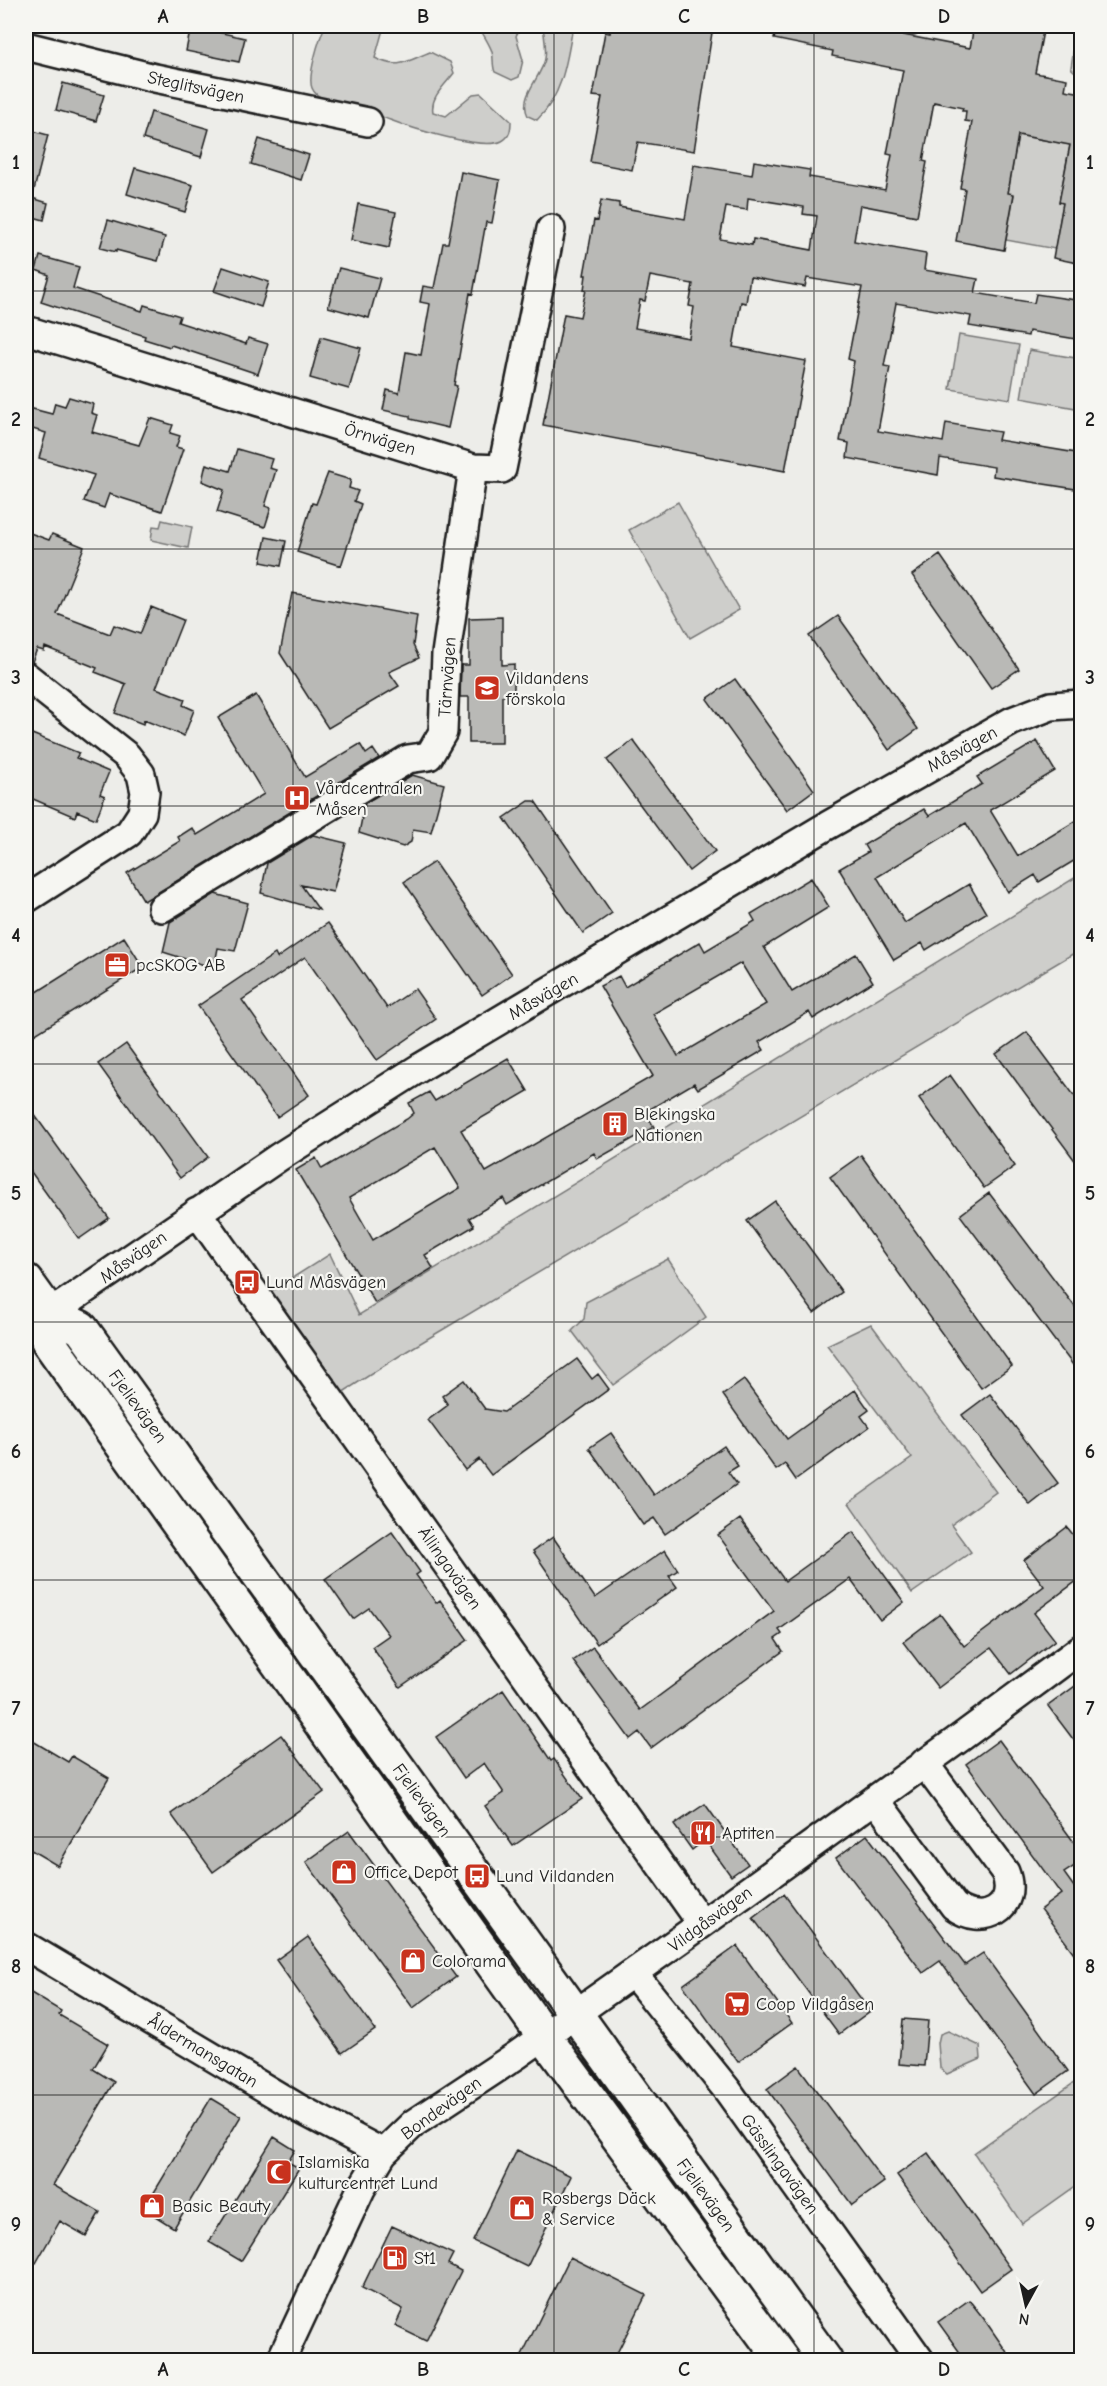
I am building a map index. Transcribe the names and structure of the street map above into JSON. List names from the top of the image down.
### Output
{
  "streets": {
    "main road": ["Fjelievägen"],
    "street": [
      "Steglitsvägen",
      "Örnvägen",
      "Tärnvägen",
      "Måsvägen",
      "Ällingavägen",
      "Vildgåsvägen",
      "Åldermansgatan",
      "Bondevägen",
      "Gässlingavägen"
    ]
  },
  "crossings": [
    ["Örnvägen", "Tärnvägen"],
    ["Måsvägen", "Fjelievägen"],
    ["Måsvägen", "Ällingavägen"],
    ["Fjelievägen", "Vildgåsvägen"],
    ["Fjelievägen", "Bondevägen"],
    ["Ällingavägen", "Vildgåsvägen"],
    ["Vildgåsvägen", "Bondevägen"],
    ["Vildgåsvägen", "Gässlingavägen"],
    ["Åldermansgatan", "Bondevägen"]
  ],
  "places": {
    "school or university": ["Vildandens förskola"],
    "hospital": ["Vårdcentralen Måsen"],
    "office": ["pcSKOG AB"],
    "building": ["Blekingska Nationen"],
    "bus stop": ["Lund Måsvägen", "Lund Vildanden"],
    "restaurant": ["Aptiten"],
    "shop": [
      "Office Depot",
      "Colorama",
      "Basic Beauty",
      "Rosbergs Däck & Service"
    ],
    "supermarket": ["Coop Vildgåsen"],
    "mosque": ["Islamiska kulturcentret Lund"],
    "fuel station": ["St1"]
  },
  "north": "bottom",
  "grid": {
    "columns": [
      "A",
      "B",
      "C",
      "D"
    ],
    "rows": [
      "1",
      "2",
      "3",
      "4",
      "5",
      "6",
      "7",
      "8",
      "9"
    ]
  }
}
